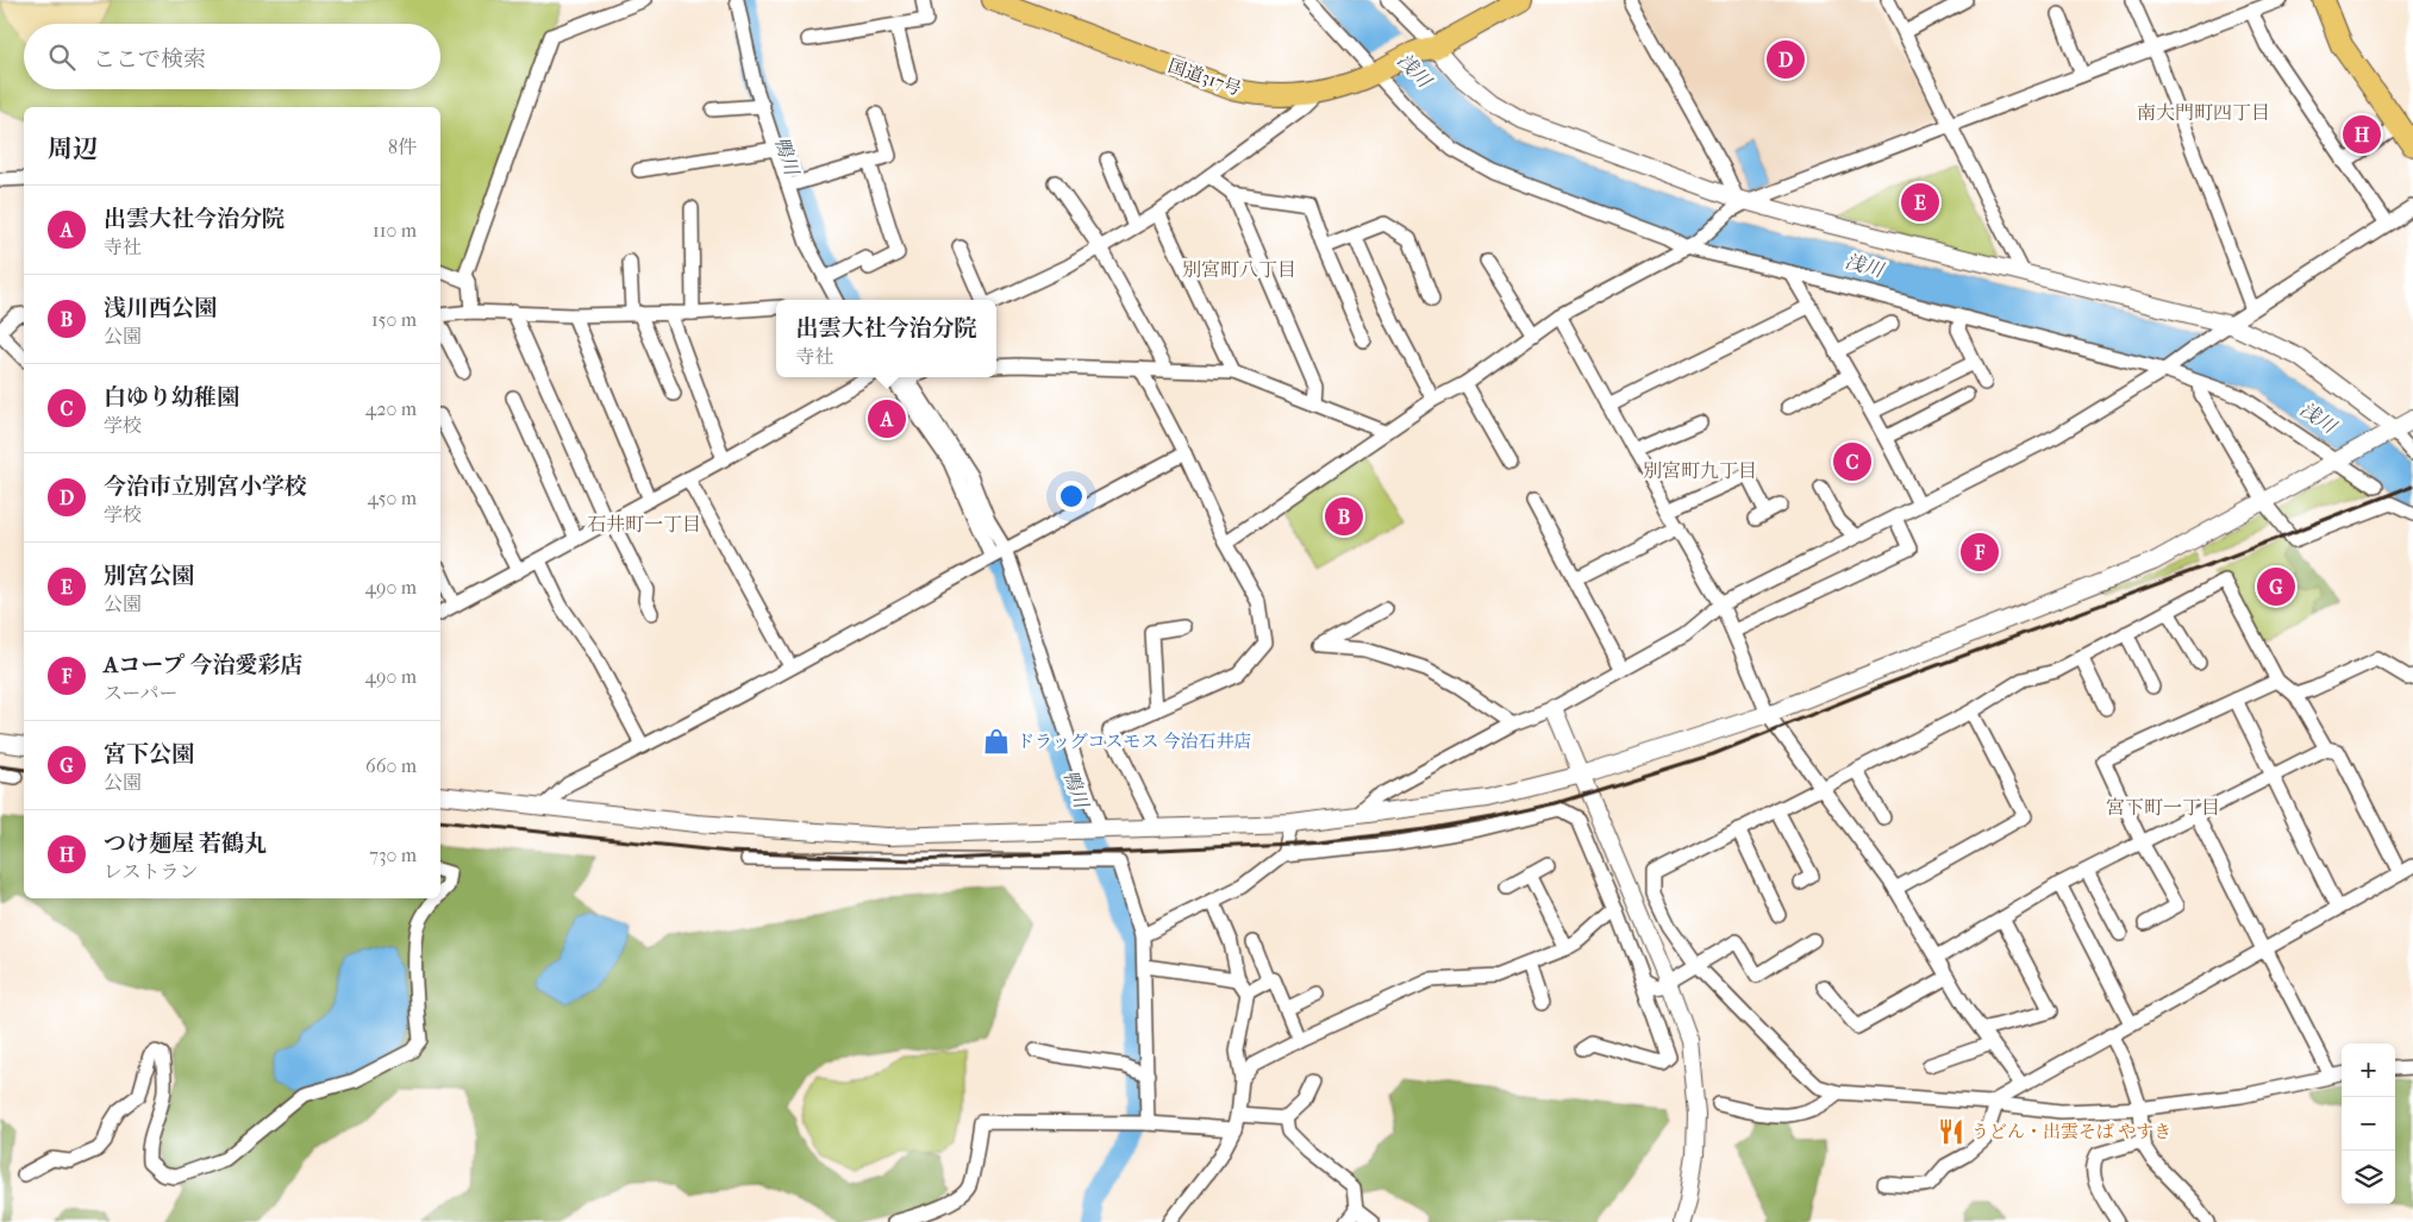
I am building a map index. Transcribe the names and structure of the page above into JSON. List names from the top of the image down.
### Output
{
  "streets": {
    "main road": ["国道317号"]
  },
  "districts": [
    "南大門町四丁目",
    "別宮町八丁目",
    "別宮町九丁目",
    "石井町一丁目",
    "宮下町一丁目"
  ],
  "water": ["浅川", "鴨川"],
  "places": {
    "shop": ["ドラッグコスモス 今治石井店"],
    "restaurant": ["うどん・出雲そば やすき"]
  },
  "page": {
    "search": "ここで検索",
    "pins": [
      "D",
      "H",
      "E",
      "A",
      "C",
      "B",
      "F",
      "G"
    ],
    "heading": ["周辺", "8件"],
    "list": [
      {
        "mark": "A",
        "name": "出雲大社今治分院",
        "note": "寺社",
        "value": "110 m"
      },
      {
        "mark": "B",
        "name": "浅川西公園",
        "note": "公園",
        "value": "150 m"
      },
      {
        "mark": "C",
        "name": "白ゆり幼稚園",
        "note": "学校",
        "value": "420 m"
      },
      {
        "mark": "D",
        "name": "今治市立別宮小学校",
        "note": "学校",
        "value": "450 m"
      },
      {
        "mark": "E",
        "name": "別宮公園",
        "note": "公園",
        "value": "490 m"
      },
      {
        "mark": "F",
        "name": "Aコープ 今治愛彩店",
        "note": "スーパー",
        "value": "490 m"
      },
      {
        "mark": "G",
        "name": "宮下公園",
        "note": "公園",
        "value": "660 m"
      },
      {
        "mark": "H",
        "name": "つけ麺屋 若鶴丸",
        "note": "レストラン",
        "value": "730 m"
      }
    ],
    "popup": ["出雲大社今治分院", "寺社"],
    "map_buttons": ["+", "−"]
  }
}
